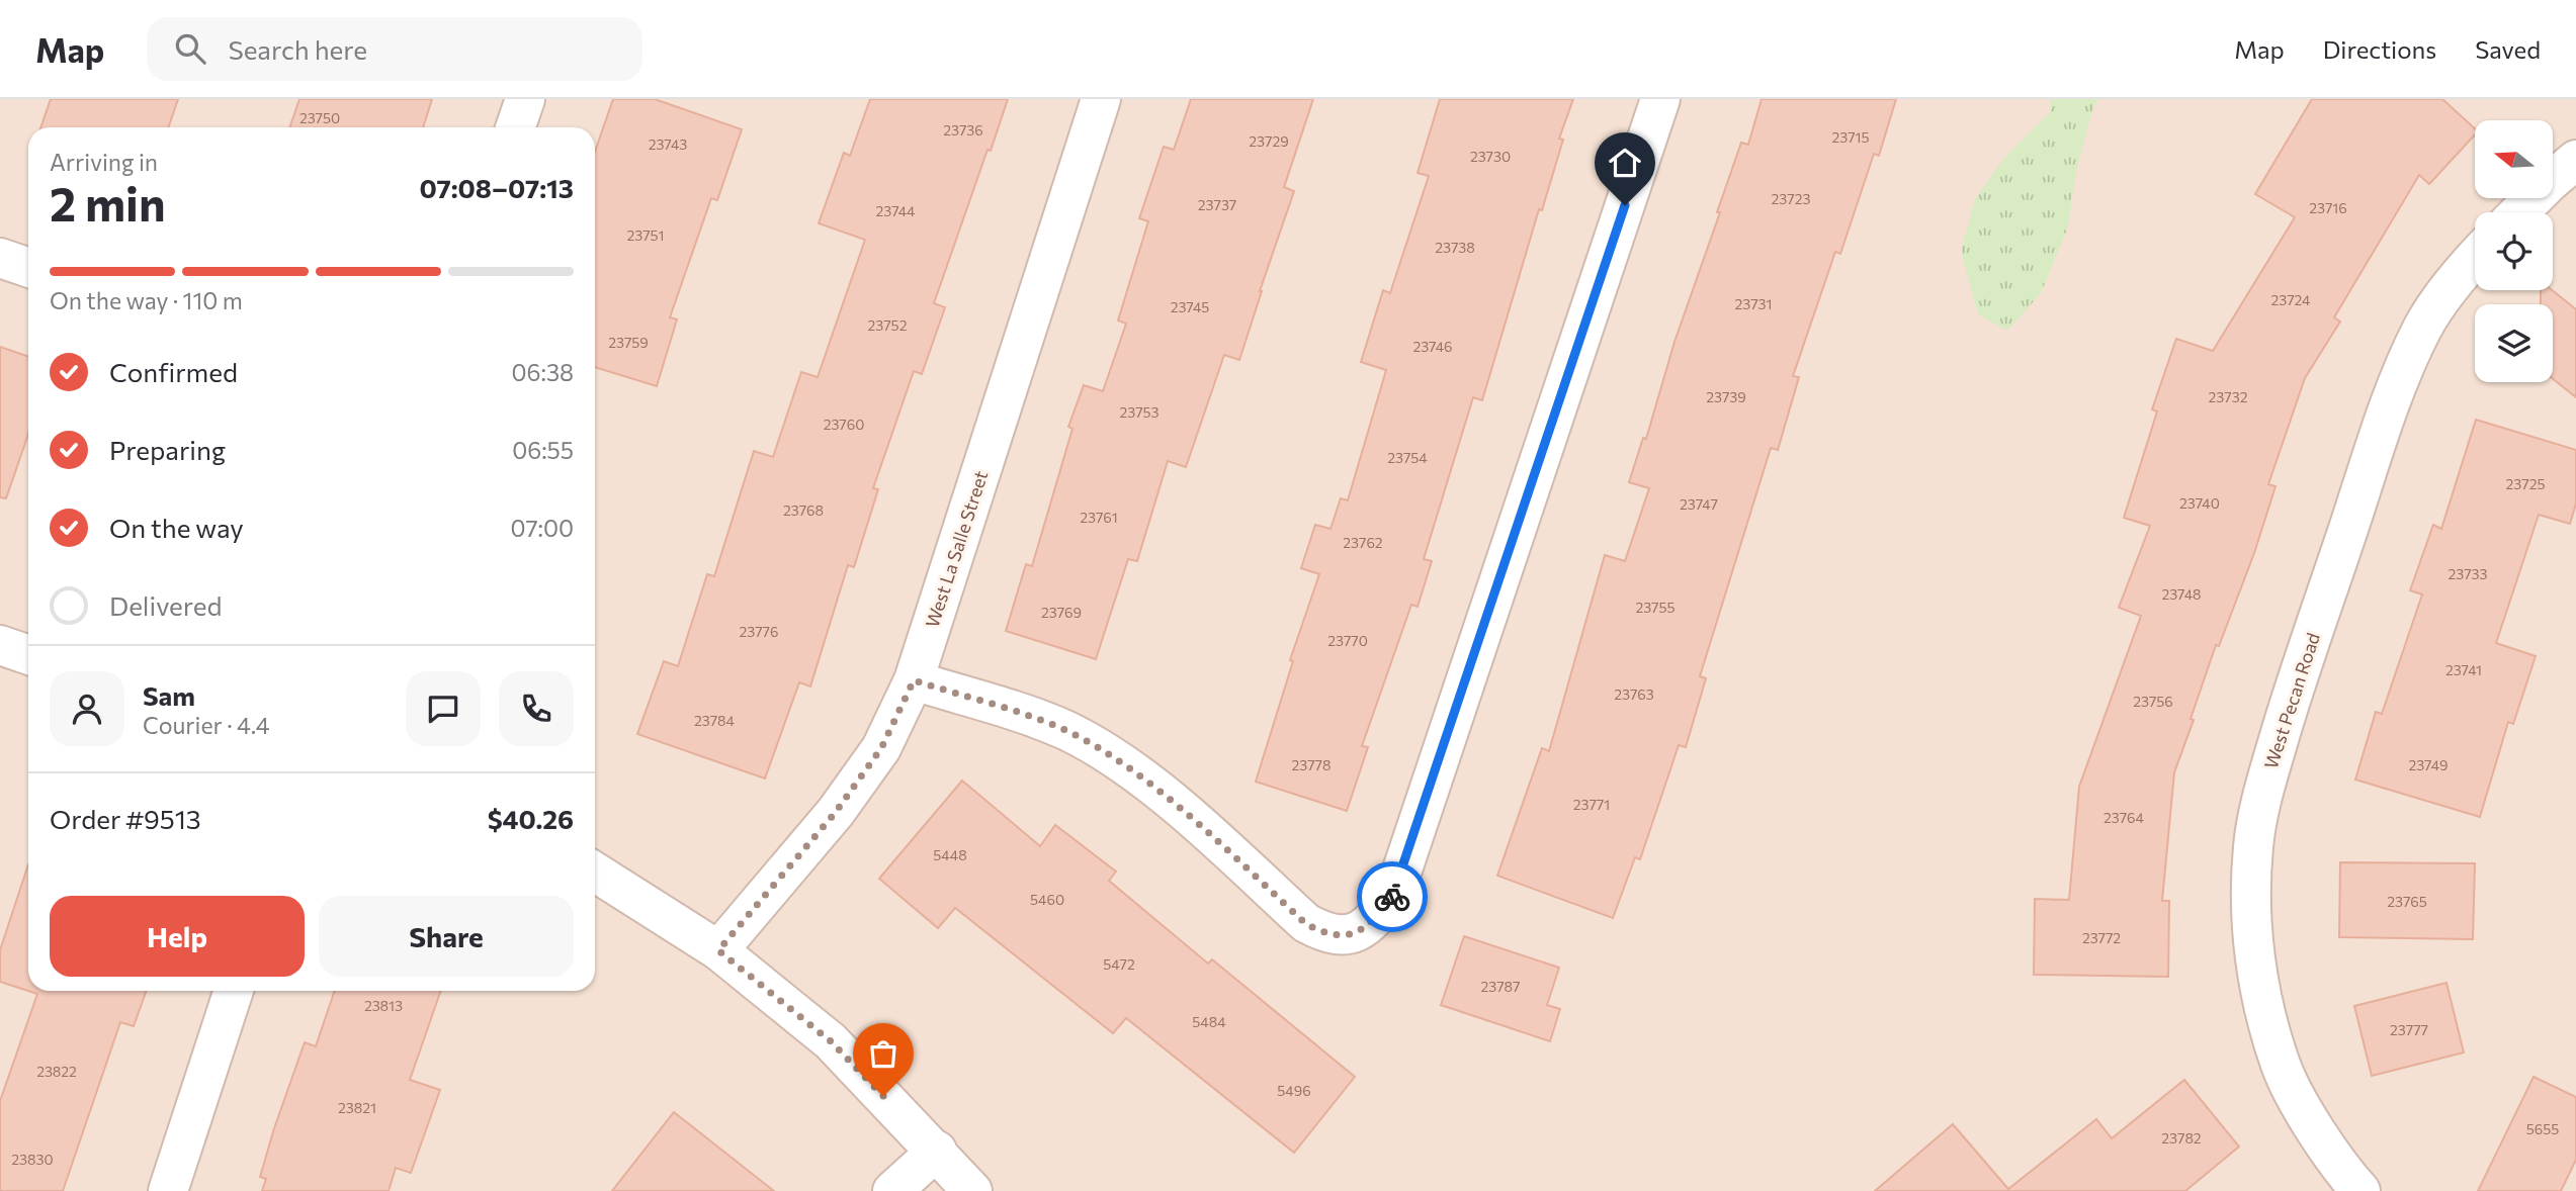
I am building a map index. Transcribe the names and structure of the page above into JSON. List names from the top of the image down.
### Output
{
  "streets": {
    "street": ["West La Salle Street", "West Pecan Road"]
  },
  "house_numbers": [
    "23750",
    "23736",
    "23715",
    "23729",
    "23743",
    "23730",
    "23723",
    "23737",
    "23716",
    "23744",
    "23751",
    "23738",
    "23724",
    "23731",
    "23745",
    "23752",
    "23759",
    "23746",
    "23739",
    "23732",
    "23753",
    "23760",
    "23754",
    "23725",
    "23740",
    "23747",
    "23768",
    "23761",
    "23762",
    "23733",
    "23748",
    "23755",
    "23769",
    "23776",
    "23770",
    "23741",
    "23763",
    "23756",
    "23784",
    "23778",
    "23749",
    "23771",
    "23764",
    "5448",
    "5460",
    "23765",
    "23772",
    "5472",
    "23787",
    "23813",
    "5484",
    "23777",
    "23822",
    "5496",
    "23821",
    "5655",
    "23782",
    "23830"
  ],
  "north": "left",
  "page": {
    "header": "Map",
    "search": "Search here",
    "nav": ["Map", "Directions", "Saved"],
    "heading": ["2 min", "Arriving in", "07:08–07:13"],
    "panel": [
      "Sam",
      "Courier · 4.4",
      "Order #9513",
      "$40.26"
    ],
    "bar": "On the way · 110 m",
    "list": [
      ["Confirmed", "06:38"],
      ["Preparing", "06:55"],
      ["On the way", "07:00"],
      "Delivered"
    ],
    "buttons": ["Help", "Share"]
  }
}
